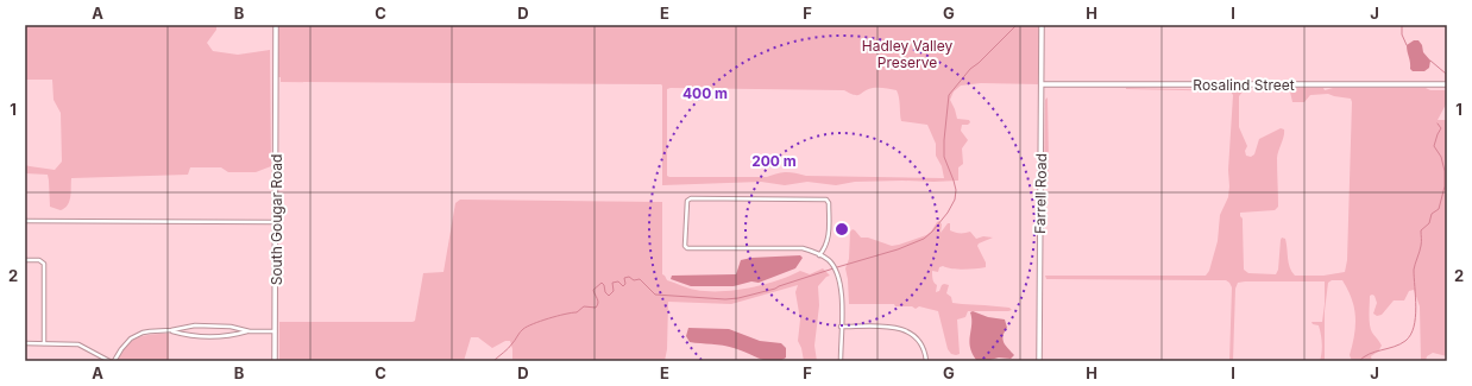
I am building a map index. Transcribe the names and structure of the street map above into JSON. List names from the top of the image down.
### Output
{
  "streets": {
    "street": ["Rosalind Street", "Farrell Road", "South Gougar Road"]
  },
  "crossings": [
    ["Rosalind Street", "Farrell Road"]
  ],
  "parks": ["Hadley Valley Preserve"],
  "grid": {
    "columns": [
      "A",
      "B",
      "C",
      "D",
      "E",
      "F",
      "G",
      "H",
      "I",
      "J"
    ],
    "rows": ["1", "2"]
  },
  "rings": ["400 m", "200 m"]
}
